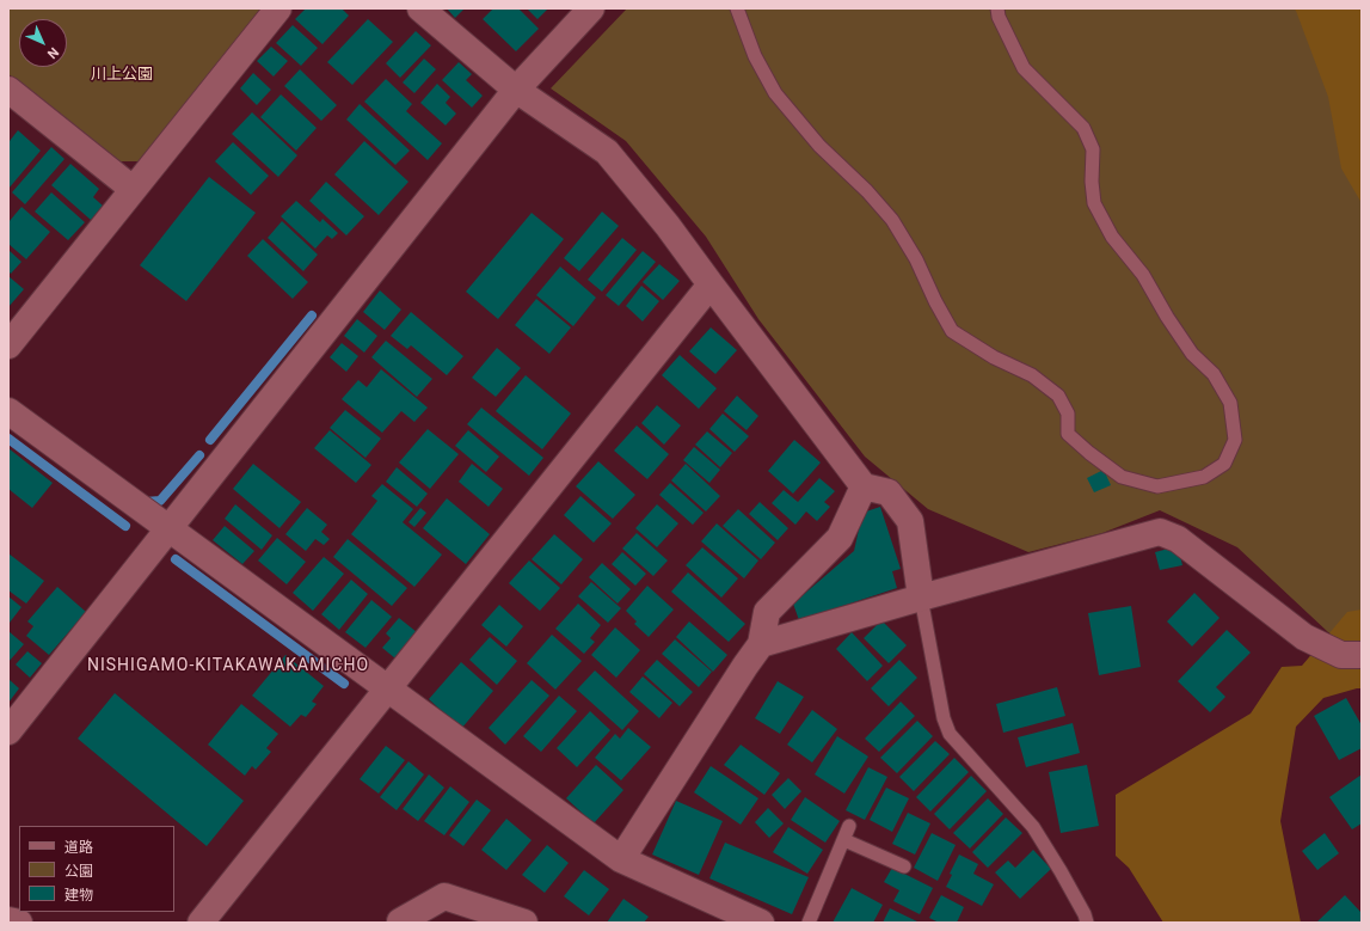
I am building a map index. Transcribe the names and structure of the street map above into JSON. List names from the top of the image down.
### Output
{
  "districts": ["NISHIGAMO-KITAKAWAKAMICHO"],
  "parks": ["川上公園"],
  "legend": ["道路", "公園", "建物"],
  "north": "bottom right"
}
